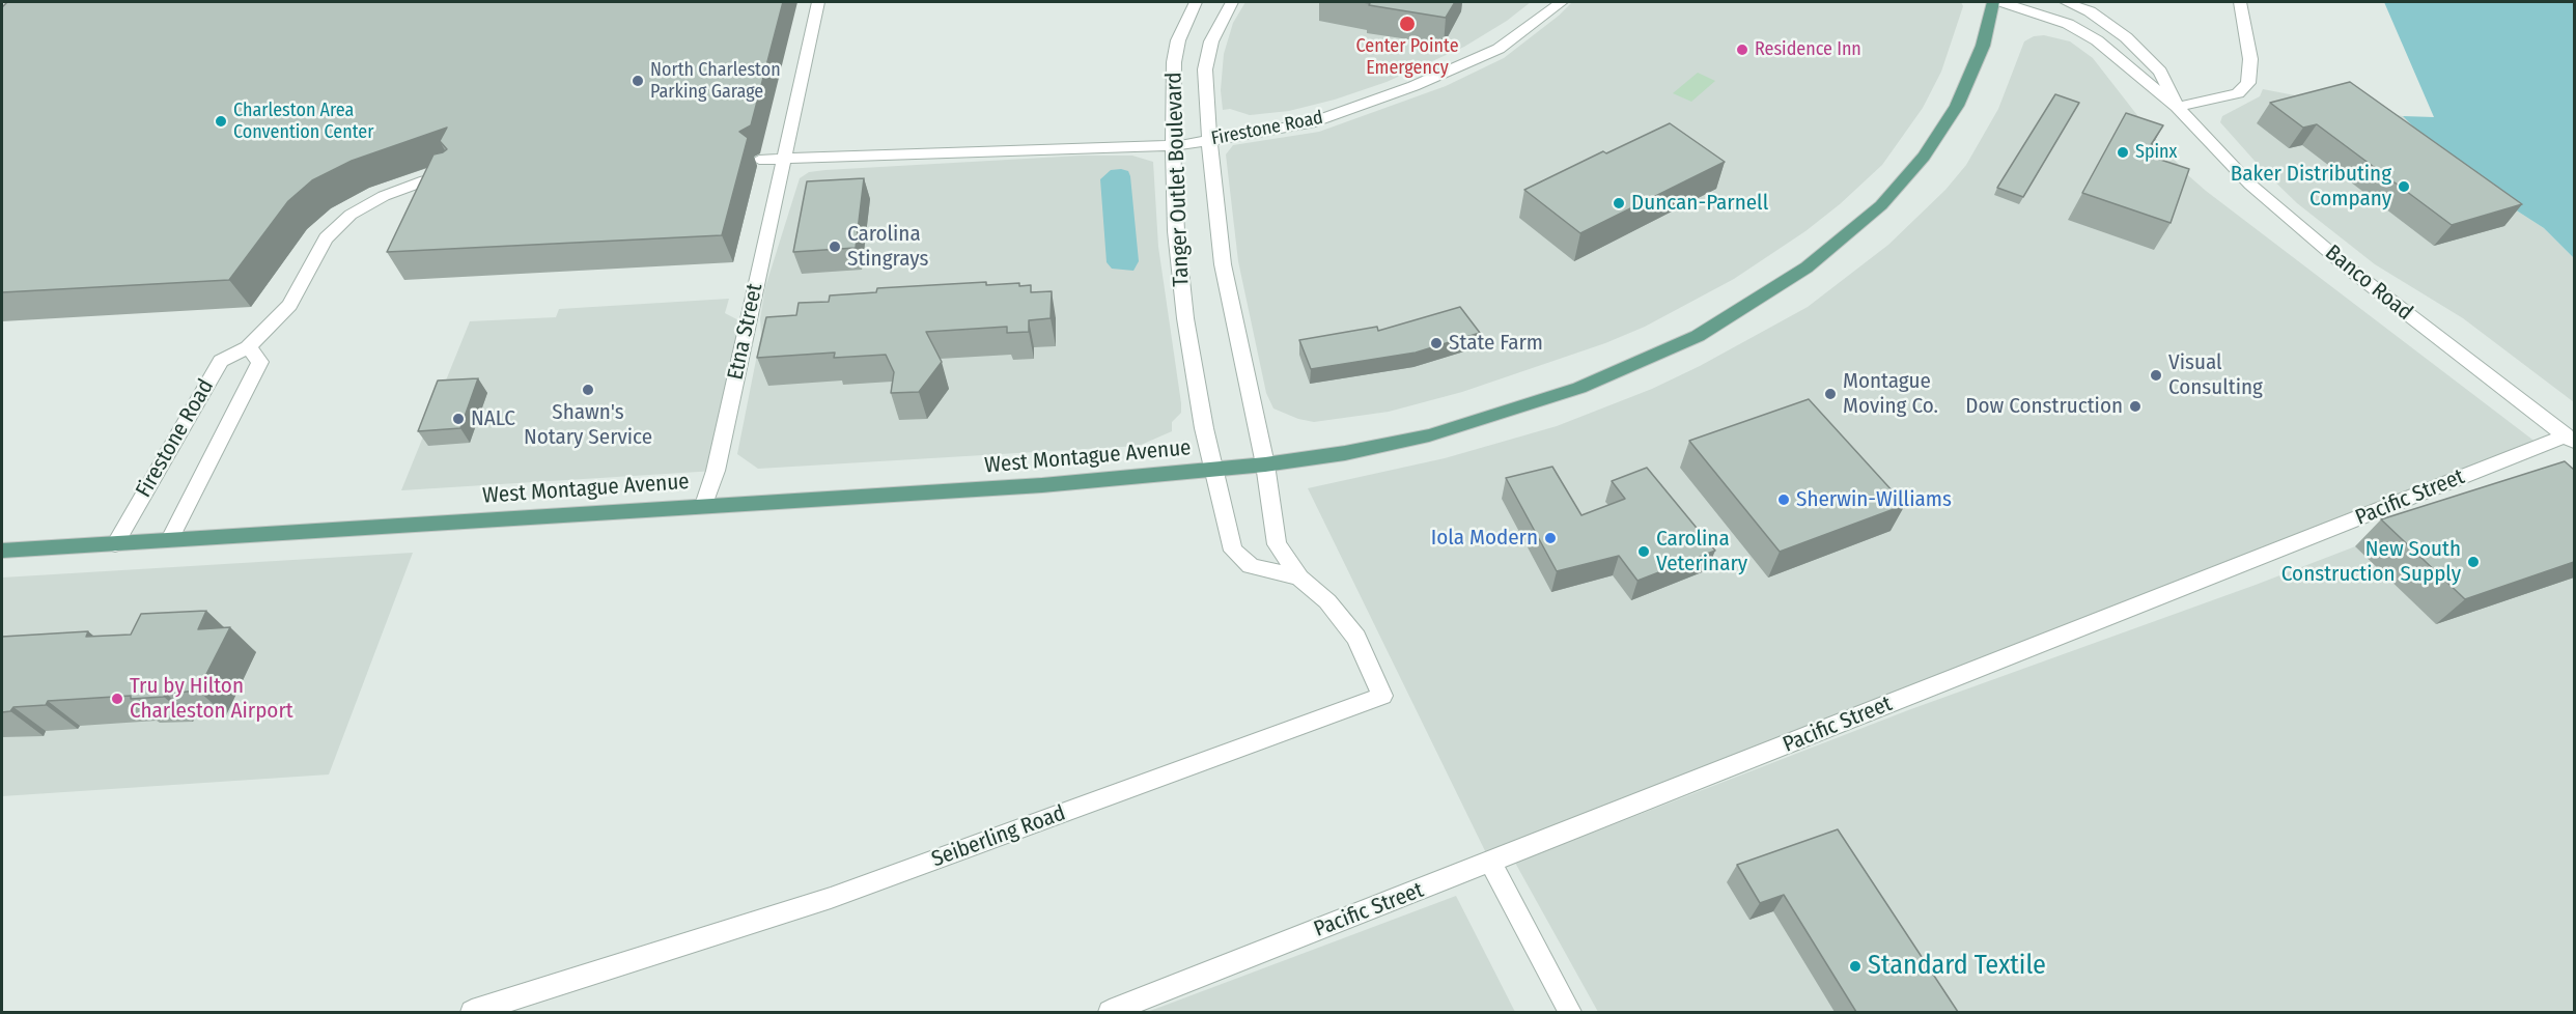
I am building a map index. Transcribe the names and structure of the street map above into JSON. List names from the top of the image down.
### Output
{
  "streets": {
    "main road": ["West Montague Avenue"],
    "street": [
      "Firestone Road",
      "Tanger Outlet Boulevard",
      "Banco Road",
      "Etna Street",
      "Pacific Street",
      "Seiberling Road"
    ]
  },
  "crossings": [
    ["Firestone Road", "Tanger Outlet Boulevard"],
    ["Firestone Road", "Etna Street"],
    ["Firestone Road", "West Montague Avenue"],
    ["Tanger Outlet Boulevard", "West Montague Avenue"],
    ["Tanger Outlet Boulevard", "Seiberling Road"],
    ["Banco Road", "Pacific Street"],
    ["Etna Street", "West Montague Avenue"],
    ["West Montague Avenue", "Seiberling Road"]
  ],
  "places": [
    "Center Pointe Emergency",
    "Residence Inn",
    "North Charleston Parking Garage",
    "Charleston Area Convention Center",
    "Spinx",
    "Baker Distributing Company",
    "Duncan-Parnell",
    "Carolina Stingrays",
    "State Farm",
    "Visual Consulting",
    "Shawn's Notary Service",
    "Montague Moving Co.",
    "Dow Construction",
    "NALC",
    "Sherwin-Williams",
    "Iola Modern",
    "Carolina Veterinary",
    "New South Construction Supply",
    "Tru by Hilton Charleston Airport",
    "Standard Textile"
  ]
}
